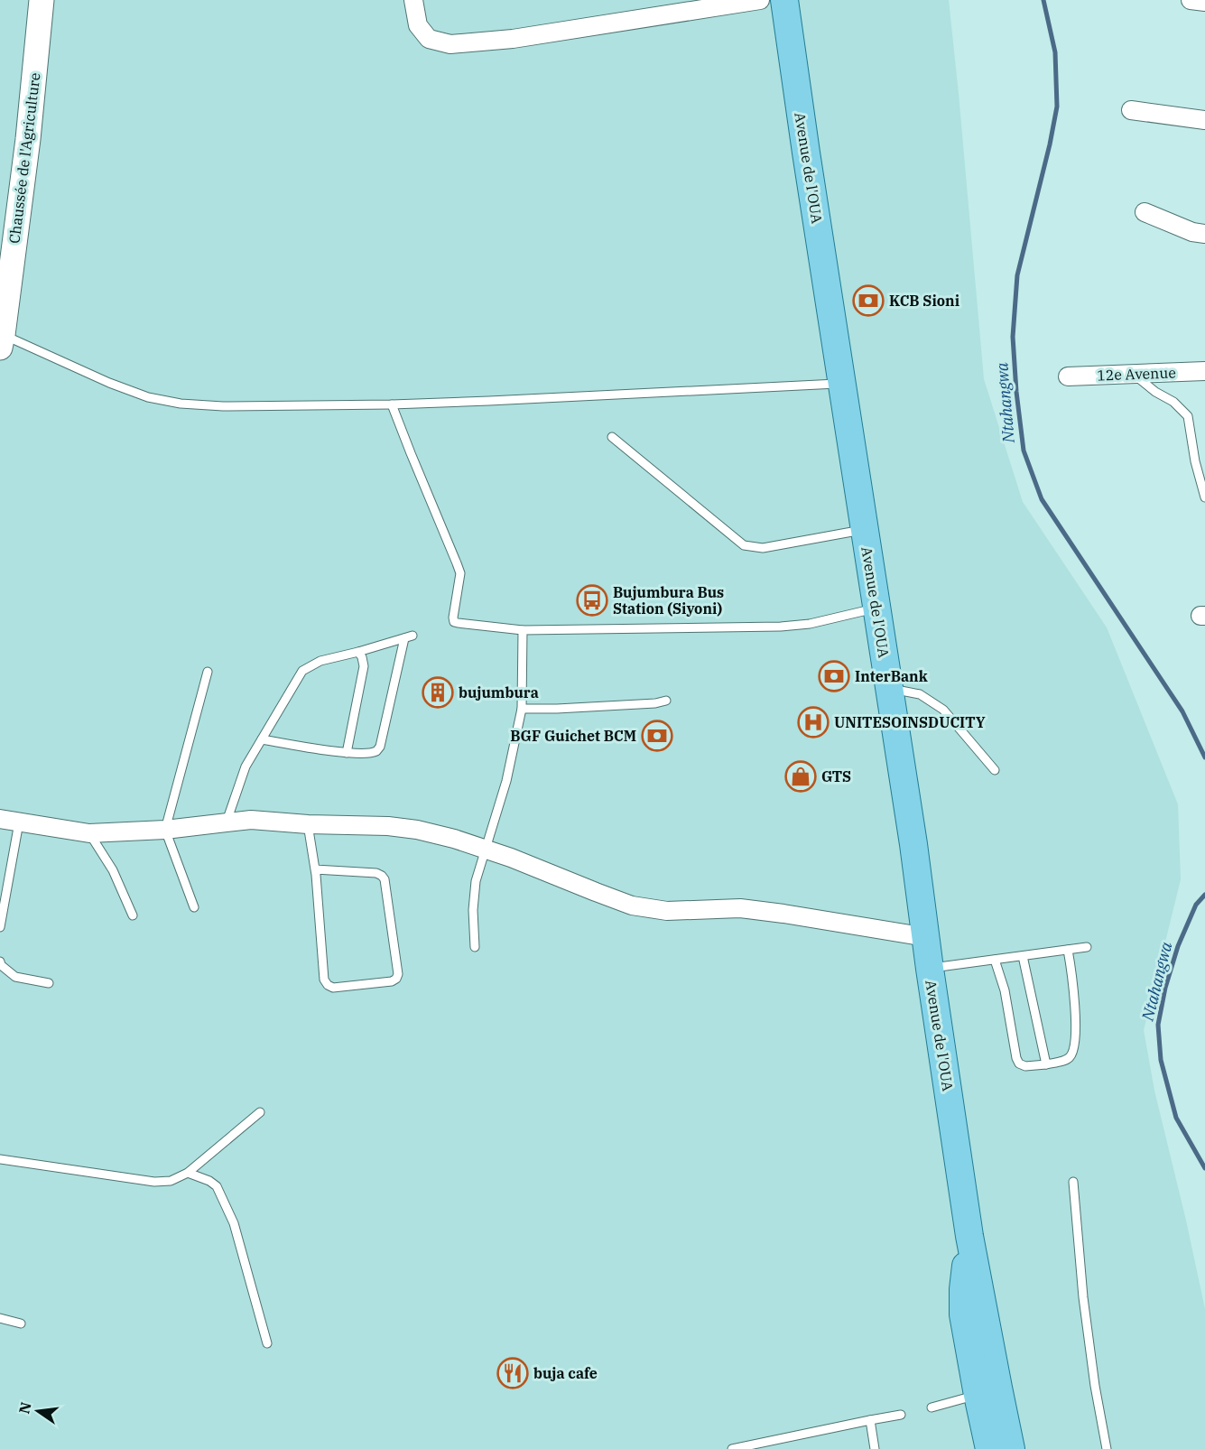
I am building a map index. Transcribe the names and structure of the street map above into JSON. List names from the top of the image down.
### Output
{
  "streets": {
    "main road": ["Avenue de l'OUA"],
    "street": ["Chaussée de l'Agriculture", "12e Avenue"]
  },
  "water": ["Ntahangwa"],
  "places": {
    "bank": ["KCB Sioni", "InterBank", "BGF Guichet BCM"],
    "bus stop": ["Bujumbura Bus Station (Siyoni)"],
    "building": ["bujumbura"],
    "hospital": ["UNITESOINSDUCITY"],
    "shop": ["GTS"],
    "restaurant": ["buja cafe"]
  },
  "north": "left"
}
